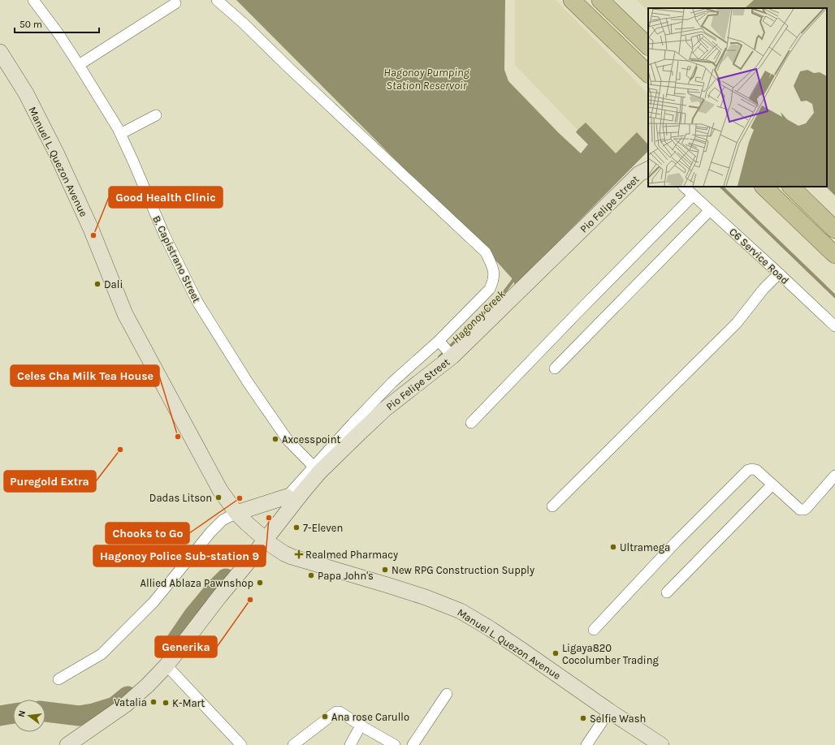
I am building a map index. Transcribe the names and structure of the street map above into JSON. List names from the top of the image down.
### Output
{
  "streets": {
    "main road": ["Manuel L. Quezon Avenue", "Pio Felipe Street"],
    "street": ["C6 Service Road", "B. Capistrano Street"]
  },
  "crossings": [
    ["Manuel L. Quezon Avenue", "Pio Felipe Street"],
    ["Pio Felipe Street", "B. Capistrano Street"]
  ],
  "water": ["Hagonoy Pumping Station Reservoir", "Hagonoy Creek"],
  "places": {
    "other": [
      "Good Health Clinic",
      "Dali",
      "Celes Cha Milk Tea House",
      "Axcesspoint",
      "Puregold Extra",
      "Dadas Litson",
      "Chooks to Go",
      "Hagonoy Police Sub-station 9",
      "7-Eleven",
      "Ultramega",
      "New RPG Construction Supply",
      "Papa John's",
      "Allied Ablaza Pawnshop",
      "Generika",
      "Ligaya820 Cocolumber Trading",
      "Vatalia",
      "K-Mart",
      "Ana rose Carullo",
      "Selfie Wash"
    ],
    "health": ["Realmed Pharmacy"]
  },
  "scale_bar": "50 m",
  "north": "left"
}
